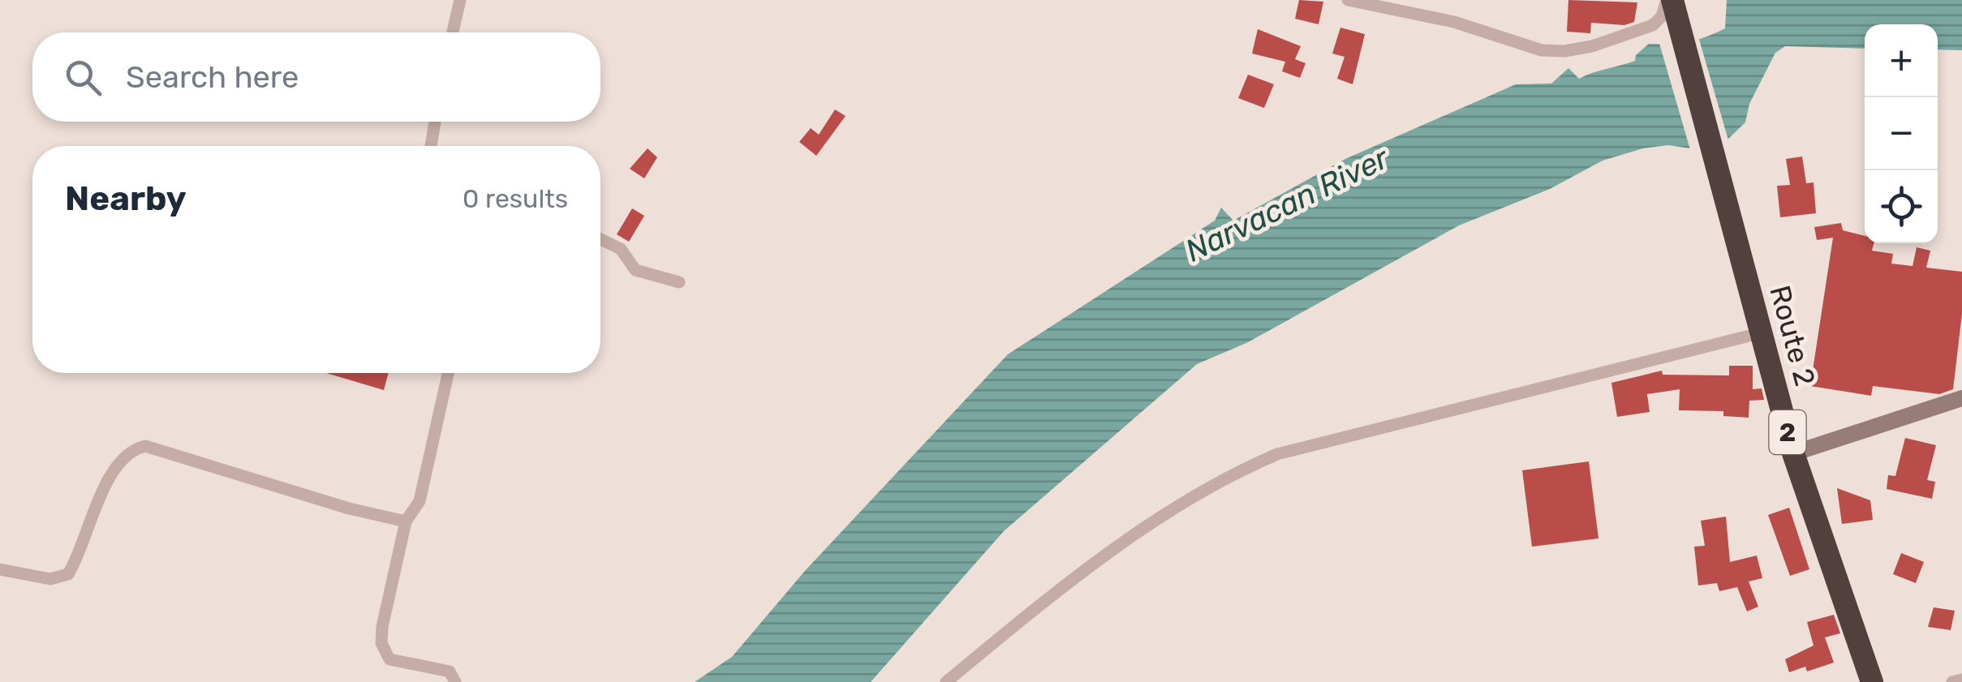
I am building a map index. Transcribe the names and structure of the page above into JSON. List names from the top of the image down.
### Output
{
  "streets": {
    "highway": ["Route 2", "2"]
  },
  "water": ["Narvacan River"],
  "page": {
    "map_buttons": ["+", "−"],
    "search": "Search here",
    "heading": ["Nearby", "0 results"]
  }
}
